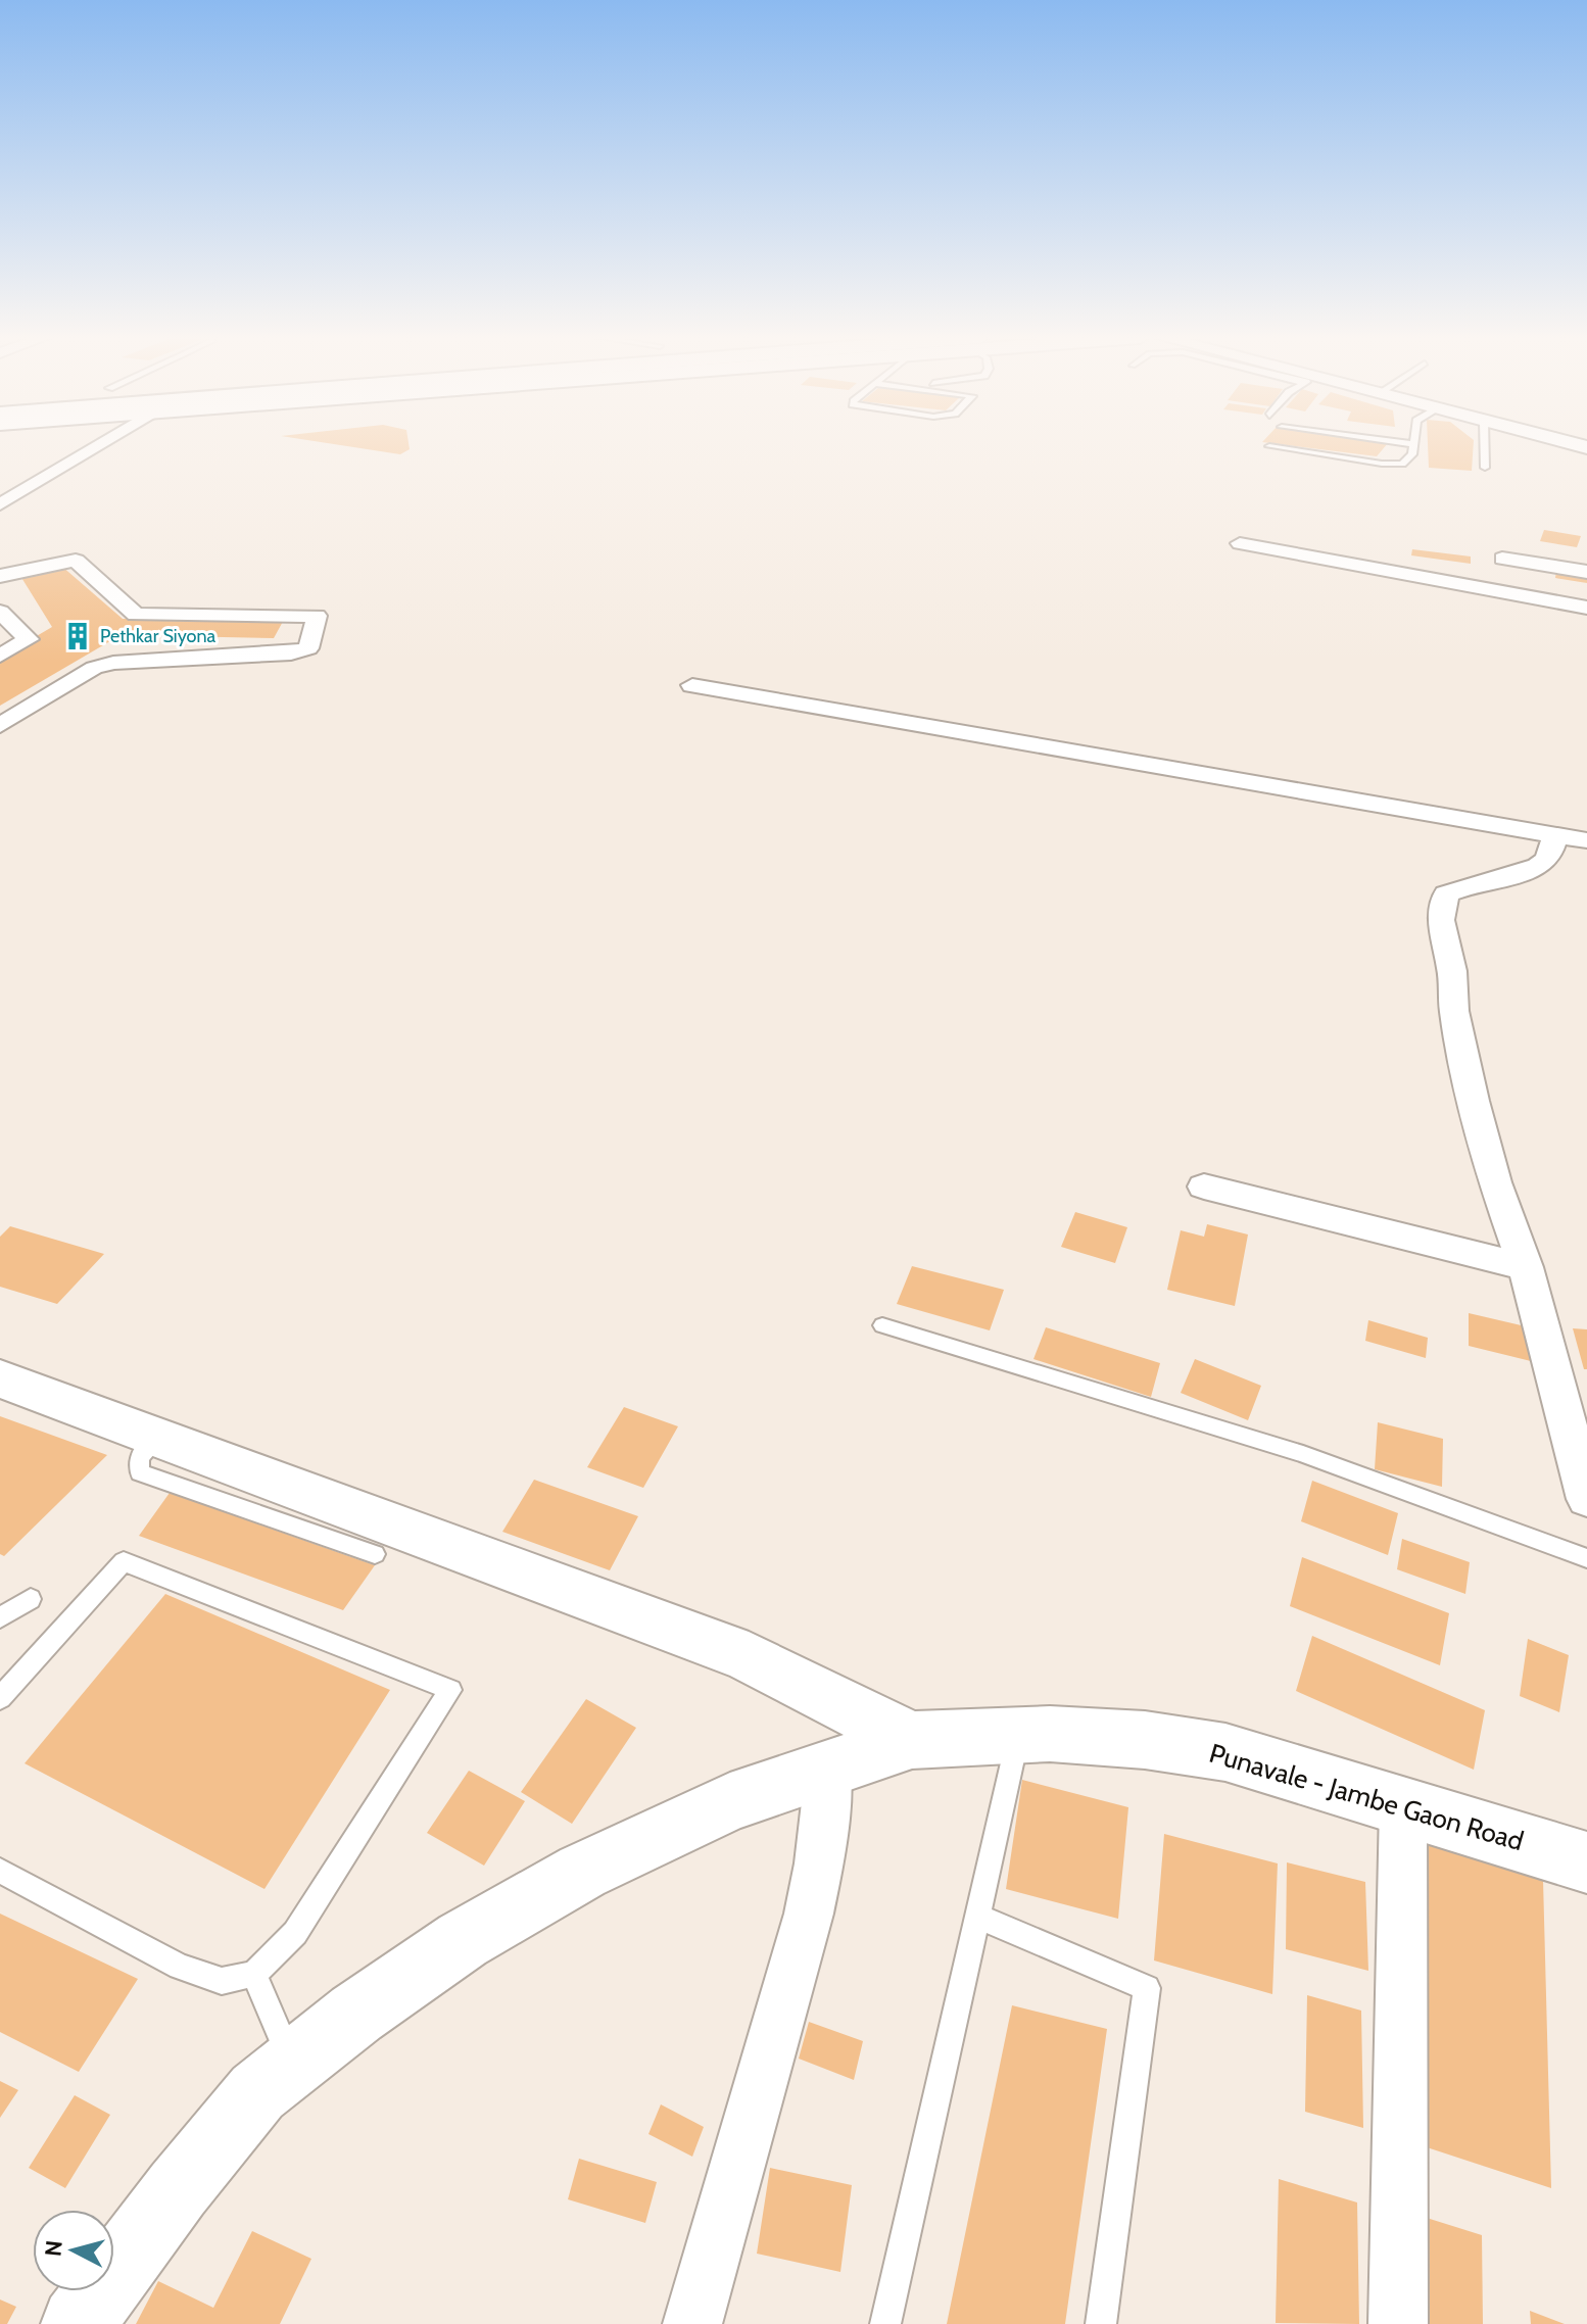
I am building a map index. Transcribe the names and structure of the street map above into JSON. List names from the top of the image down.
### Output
{
  "streets": {
    "street": ["Punavale - Jambe Gaon Road"]
  },
  "places": {
    "building": ["Pethkar Siyona"]
  },
  "north": "left"
}
